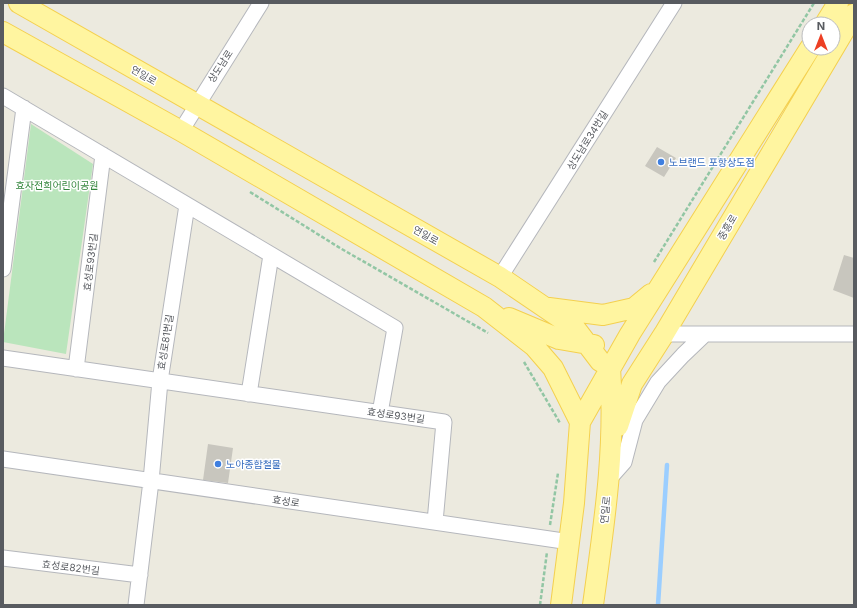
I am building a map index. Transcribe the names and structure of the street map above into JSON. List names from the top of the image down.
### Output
{
  "streets": {
    "main road": ["연일로", "중흥로"],
    "street": [
      "상도남로",
      "상도남로34번길",
      "효성로93번길",
      "효성로81번길",
      "효성로",
      "효성로82번길"
    ]
  },
  "crossings": [
    ["상도남로", "연일로"],
    ["연일로", "상도남로34번길"],
    ["연일로", "중흥로"],
    ["효성로93번길", "효성로81번길"],
    ["효성로93번길", "효성로"],
    ["효성로81번길", "효성로"]
  ],
  "parks": ["효자전희어린이공원"],
  "places": ["노브랜드 포항상도점", "노아종합철물"],
  "north": "top"
}
